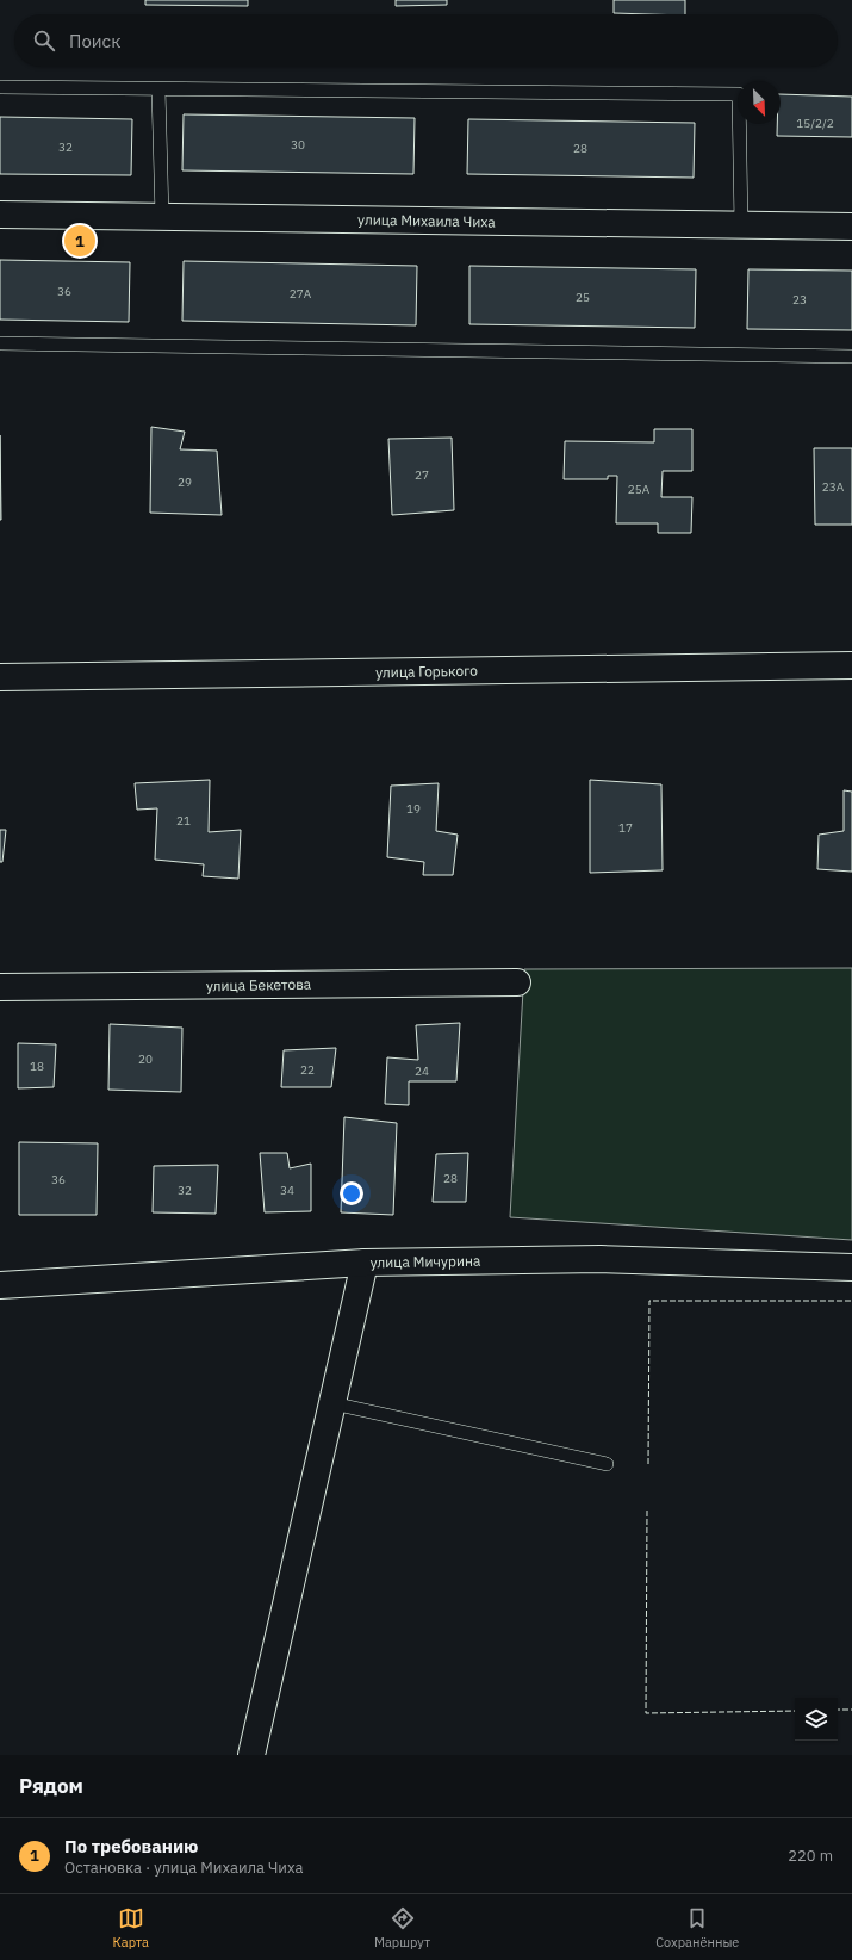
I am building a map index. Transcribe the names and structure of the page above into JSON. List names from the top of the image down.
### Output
{
  "streets": {
    "street": [
      "улица Михаила Чиха",
      "улица Горького",
      "улица Бекетова",
      "улица Мичурина"
    ]
  },
  "house_numbers": [
    "15/2/2",
    "30",
    "32",
    "28",
    "36",
    "27А",
    "25",
    "23",
    "27",
    "29",
    "23А",
    "25А",
    "19",
    "21",
    "17",
    "20",
    "18",
    "22",
    "24",
    "28",
    "36",
    "32",
    "34"
  ],
  "north": "bottom right",
  "page": {
    "search": "Поиск",
    "pins": "1",
    "heading": "Рядом",
    "list": [
      {
        "mark": "1",
        "name": "По требованию",
        "note": "Остановка · улица Михаила Чиха",
        "value": "220 m"
      }
    ],
    "nav": ["Карта", "Маршрут", "Сохранённые"]
  }
}
